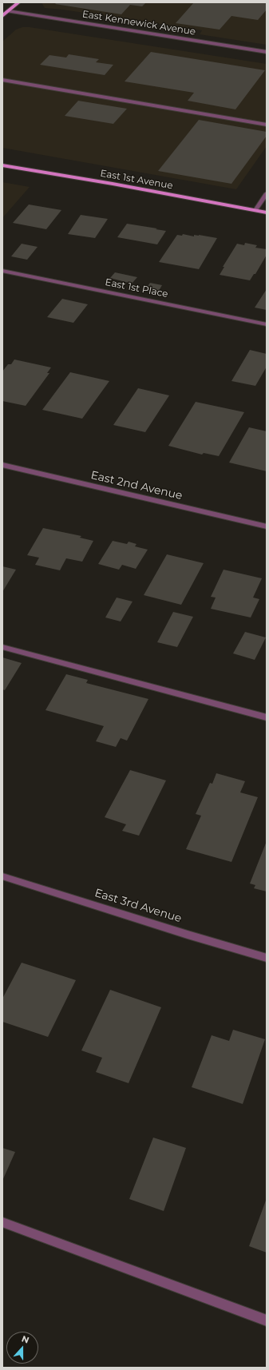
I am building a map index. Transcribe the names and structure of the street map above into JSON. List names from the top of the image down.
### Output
{
  "streets": {
    "main road": ["East 1st Avenue"],
    "street": [
      "East Kennewick Avenue",
      "East 1st Place",
      "East 2nd Avenue",
      "East 3rd Avenue"
    ]
  },
  "north": "top"
}
